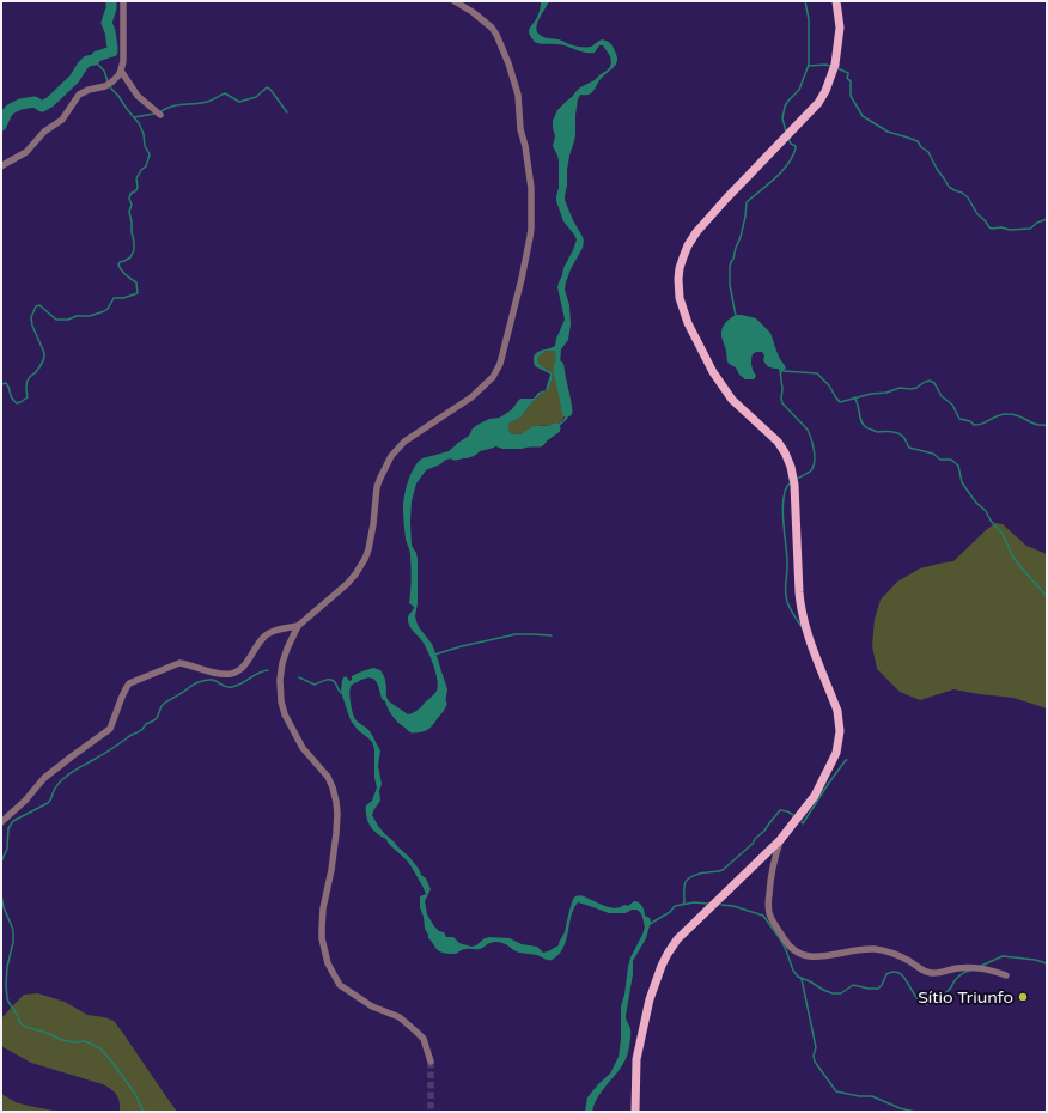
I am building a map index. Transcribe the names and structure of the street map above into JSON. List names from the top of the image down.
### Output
{
  "places": ["Sítio Triunfo"]
}
